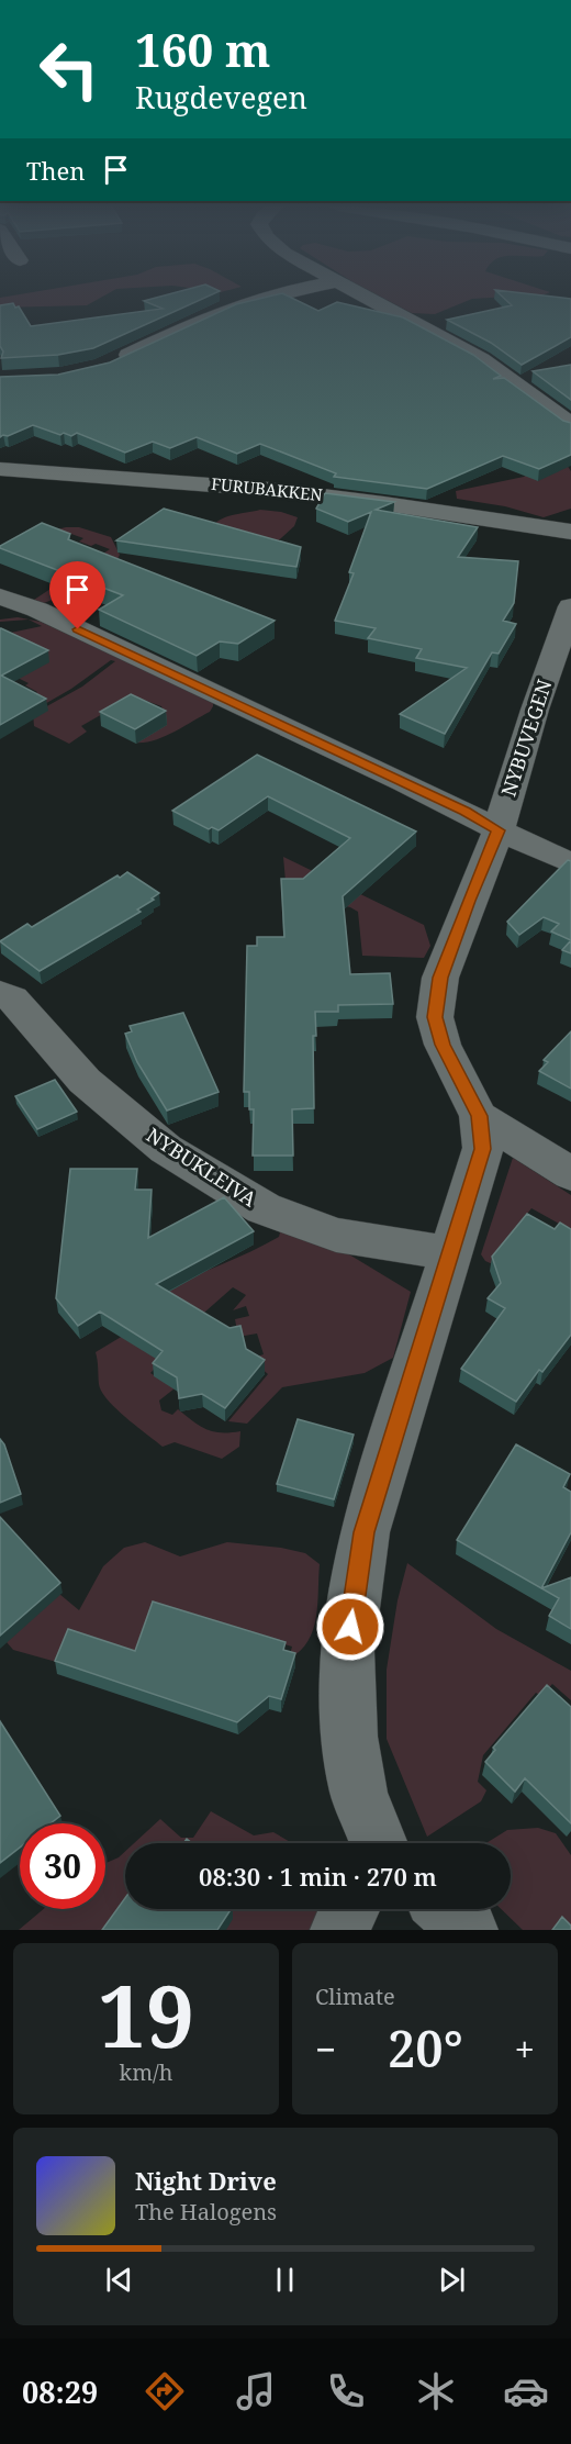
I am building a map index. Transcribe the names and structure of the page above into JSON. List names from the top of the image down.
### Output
{
  "streets": {
    "street": ["FURUBAKKEN", "NYBUVEGEN", "NYBUKLEIVA"]
  },
  "crossings": [
    ["NYBUVEGEN", "NYBUKLEIVA"]
  ],
  "page": {
    "turn": ["160 m", "Rugdevegen"],
    "then": "Then",
    "limit": "30",
    "trip": "08:30 · 1 min · 270 m",
    "tile": [
      ["19", "km/h"],
      "Climate"
    ],
    "heat": ["−", "20°", "+"],
    "song": ["Night Drive", "The Halogens"],
    "tabs": "08:29"
  }
}
